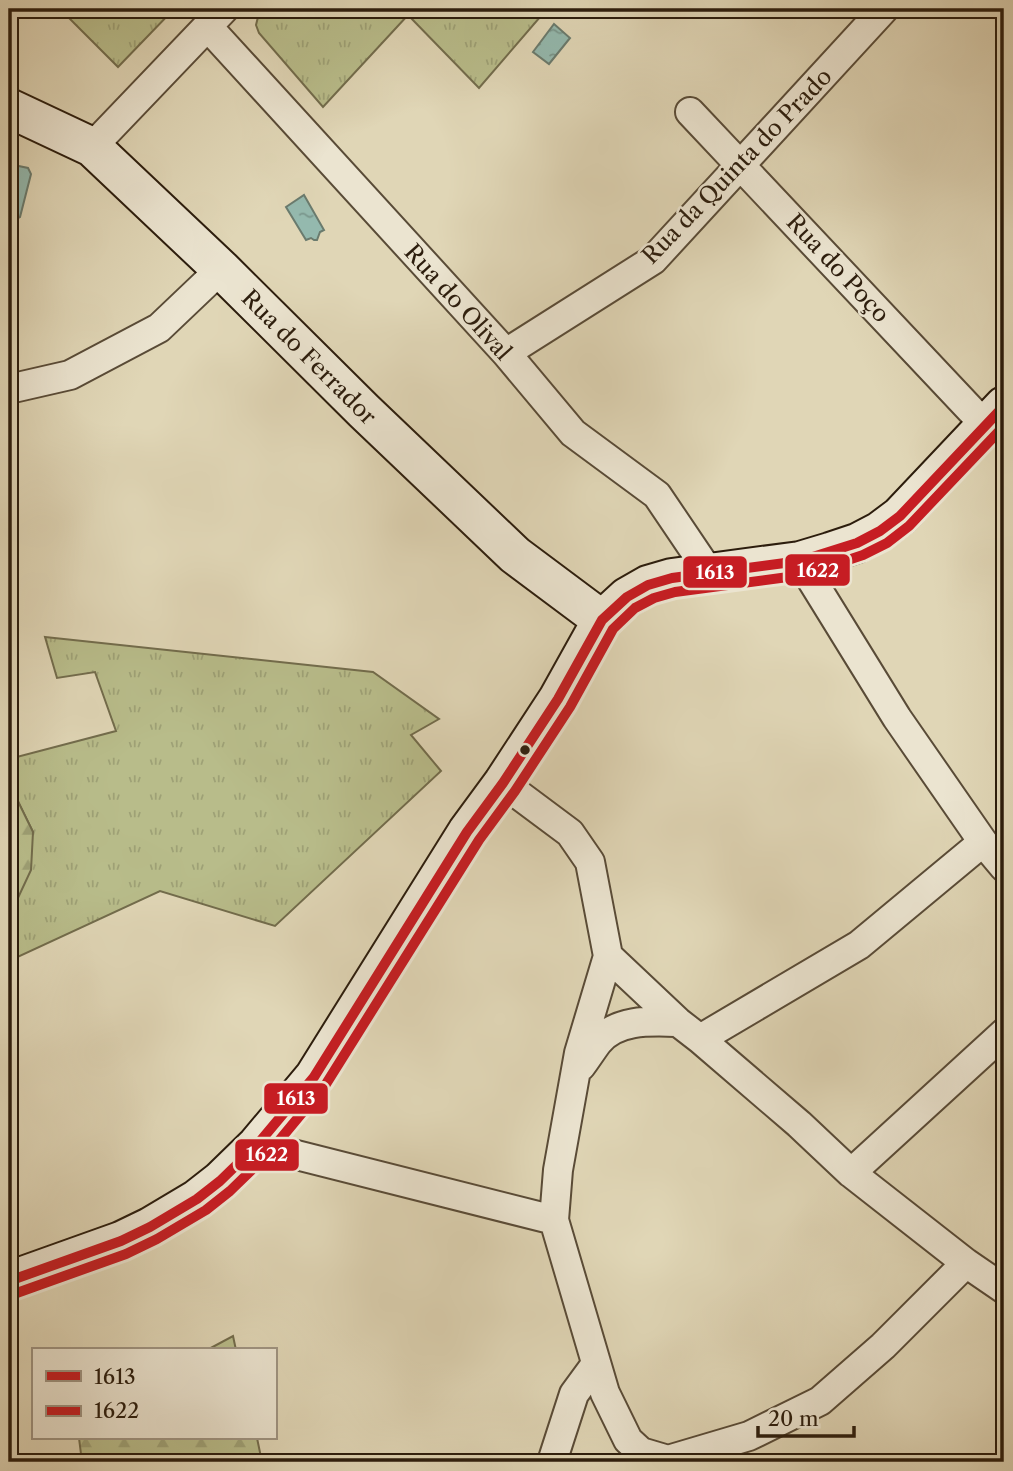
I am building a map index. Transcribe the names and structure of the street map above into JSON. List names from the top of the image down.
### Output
{
  "streets": {
    "main road": ["Rua do Ferrador"],
    "street": ["Rua da Quinta do Prado", "Rua do Poço", "Rua do Olival"]
  },
  "crossings": [
    ["Rua da Quinta do Prado", "Rua do Poço"],
    ["Rua da Quinta do Prado", "Rua do Olival"]
  ],
  "lines": ["transit line 1613", "transit line 1622"],
  "legend": ["1613", "1622"],
  "scale_bar": "20 m"
}
